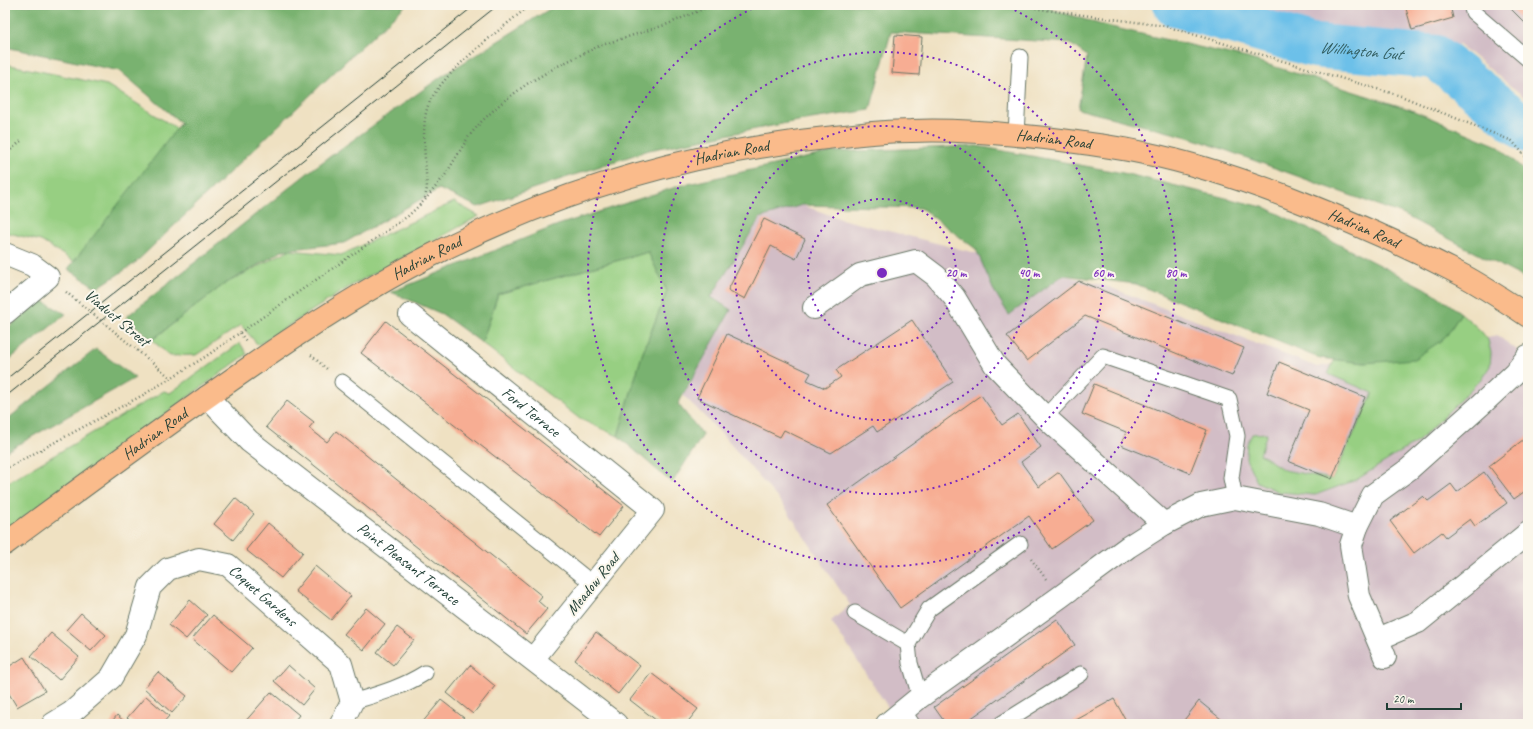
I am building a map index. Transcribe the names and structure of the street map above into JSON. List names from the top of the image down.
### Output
{
  "streets": {
    "main road": ["Hadrian Road"],
    "street": [
      "Ford Terrace",
      "Point Pleasant Terrace",
      "Meadow Road",
      "Coquet Gardens"
    ],
    "path": ["Viaduct Street"]
  },
  "crossings": [
    ["Hadrian Road", "Point Pleasant Terrace"],
    ["Ford Terrace", "Meadow Road"],
    ["Point Pleasant Terrace", "Meadow Road"]
  ],
  "water": ["Willington Gut"],
  "scale_bar": "20 m",
  "rings": [
    "20 m",
    "40 m",
    "60 m",
    "80 m"
  ]
}
